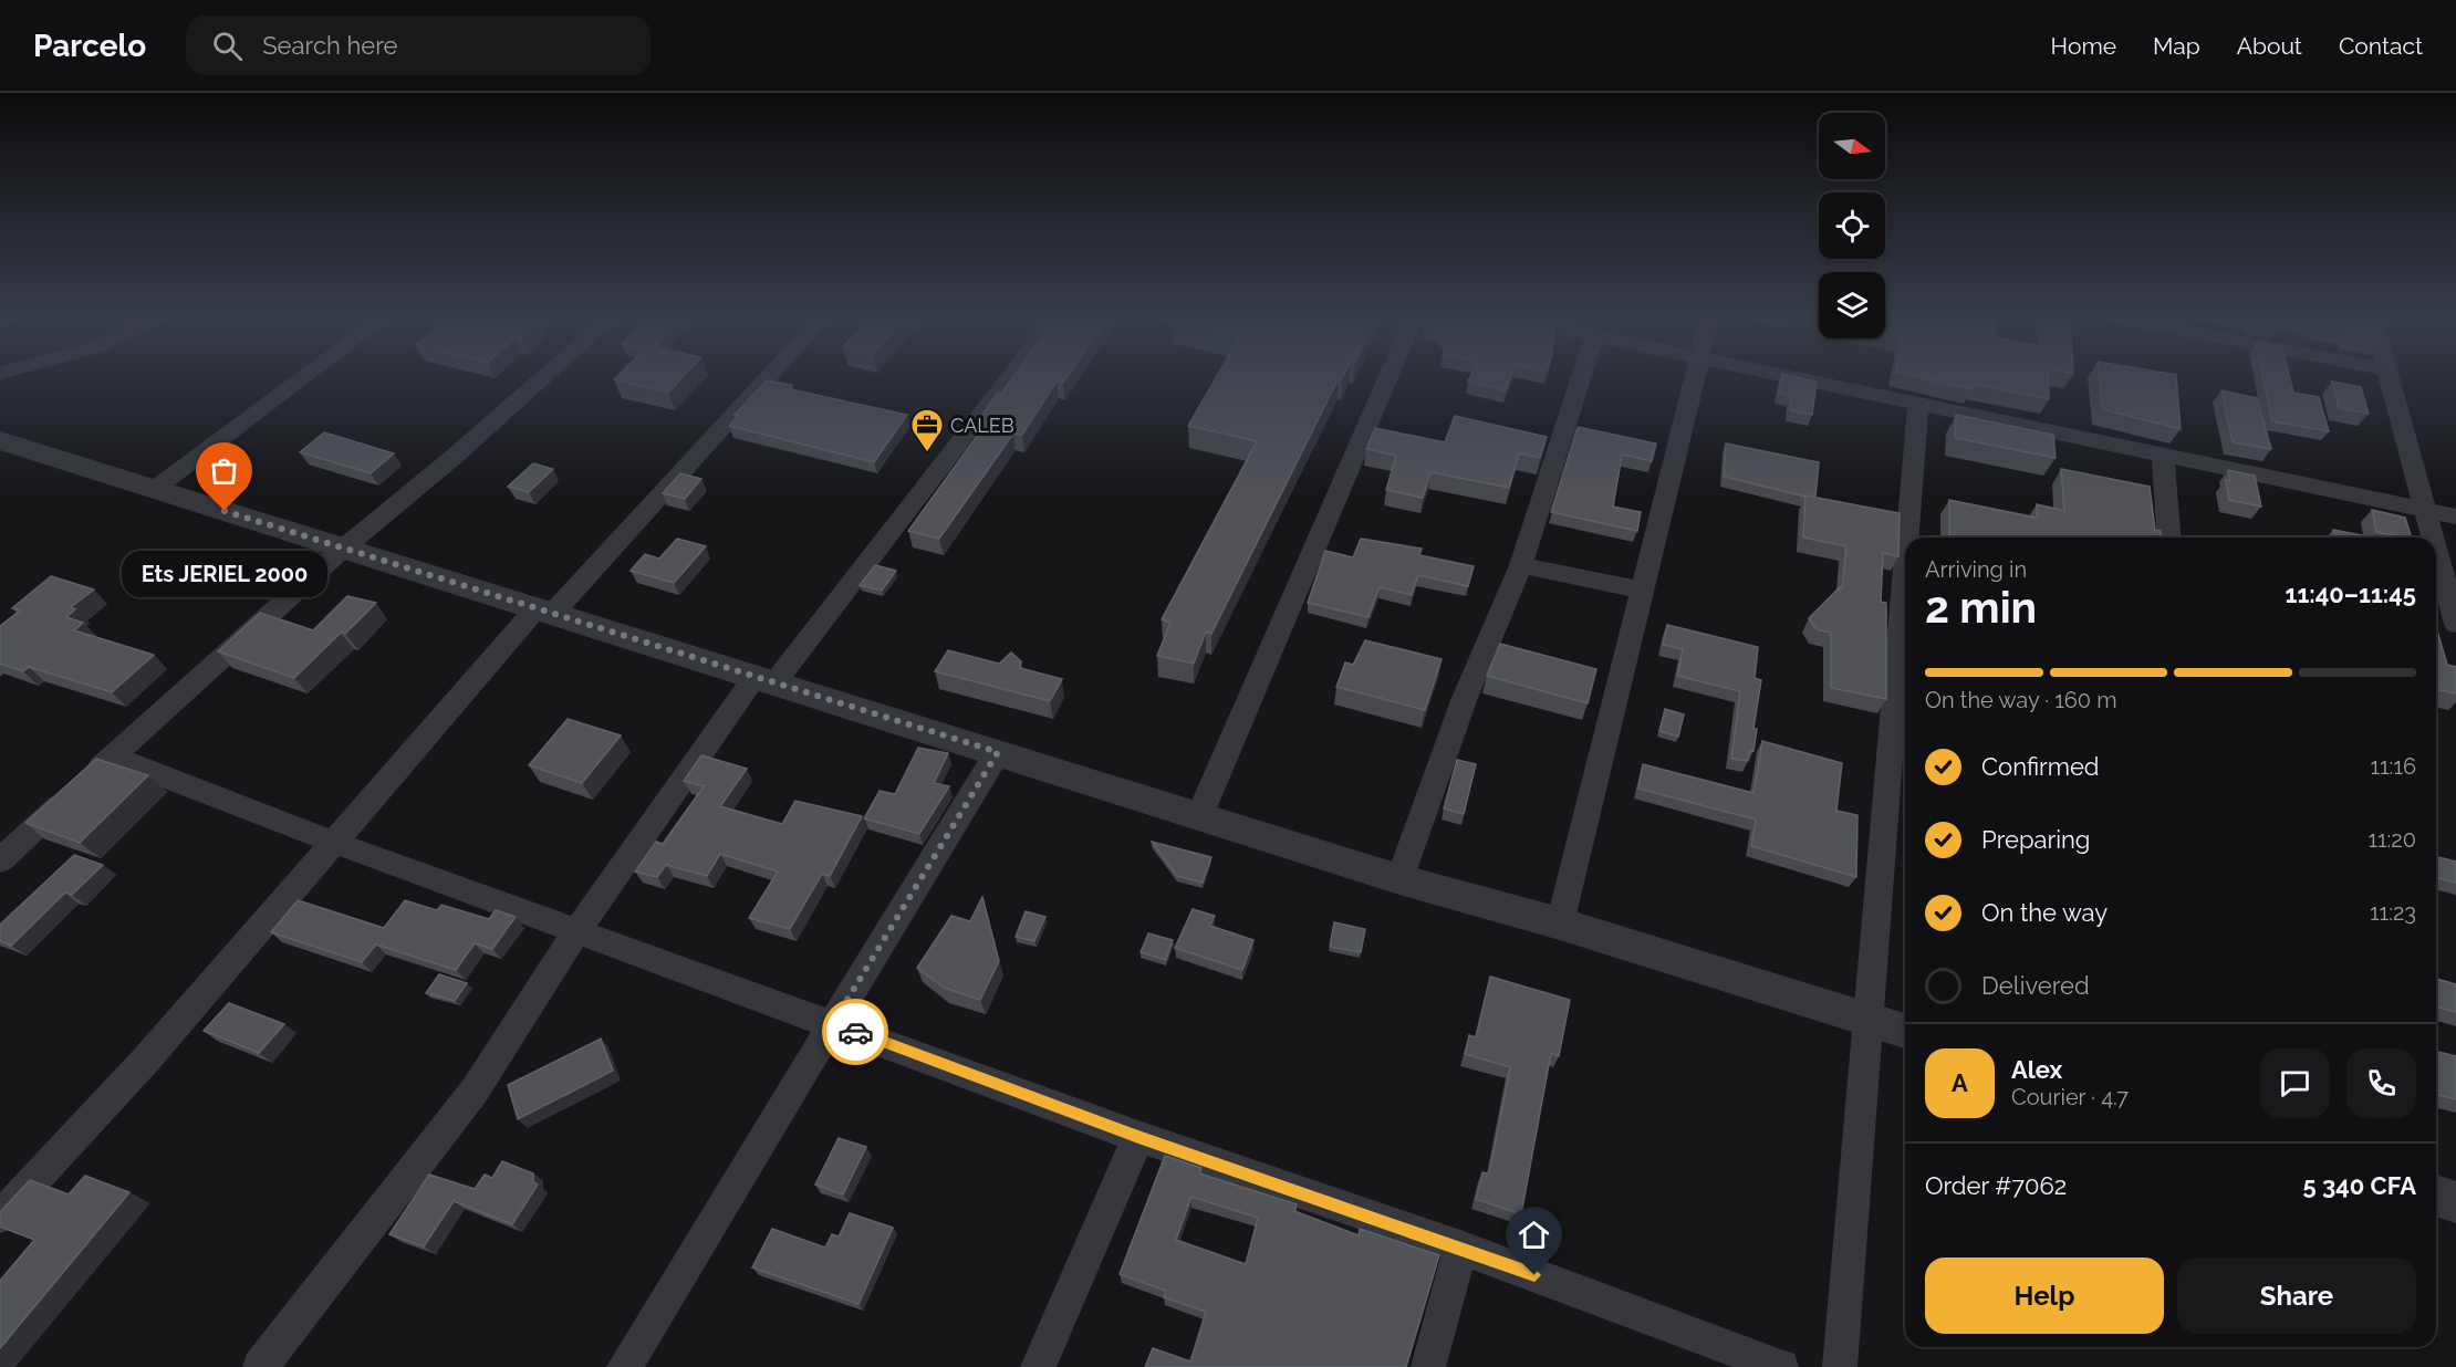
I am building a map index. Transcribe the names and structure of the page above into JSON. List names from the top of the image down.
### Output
{
  "places": {
    "office": ["CALEB"],
    "other": ["Ets JERIEL 2000"]
  },
  "north": "right",
  "page": {
    "header": "Parcelo",
    "search": "Search here",
    "nav": [
      "Home",
      "Map",
      "About",
      "Contact"
    ],
    "heading": ["2 min", "Arriving in", "11:40–11:45"],
    "panel": [
      "Alex",
      "Courier · 4.7",
      "Order #7062",
      "5 340 CFA"
    ],
    "bubble": "Ets JERIEL 2000",
    "bar": "On the way · 160 m",
    "list": [
      ["Confirmed", "11:16"],
      ["Preparing", "11:20"],
      ["On the way", "11:23"],
      "Delivered"
    ],
    "round": "A",
    "buttons": ["Help", "Share"]
  }
}
